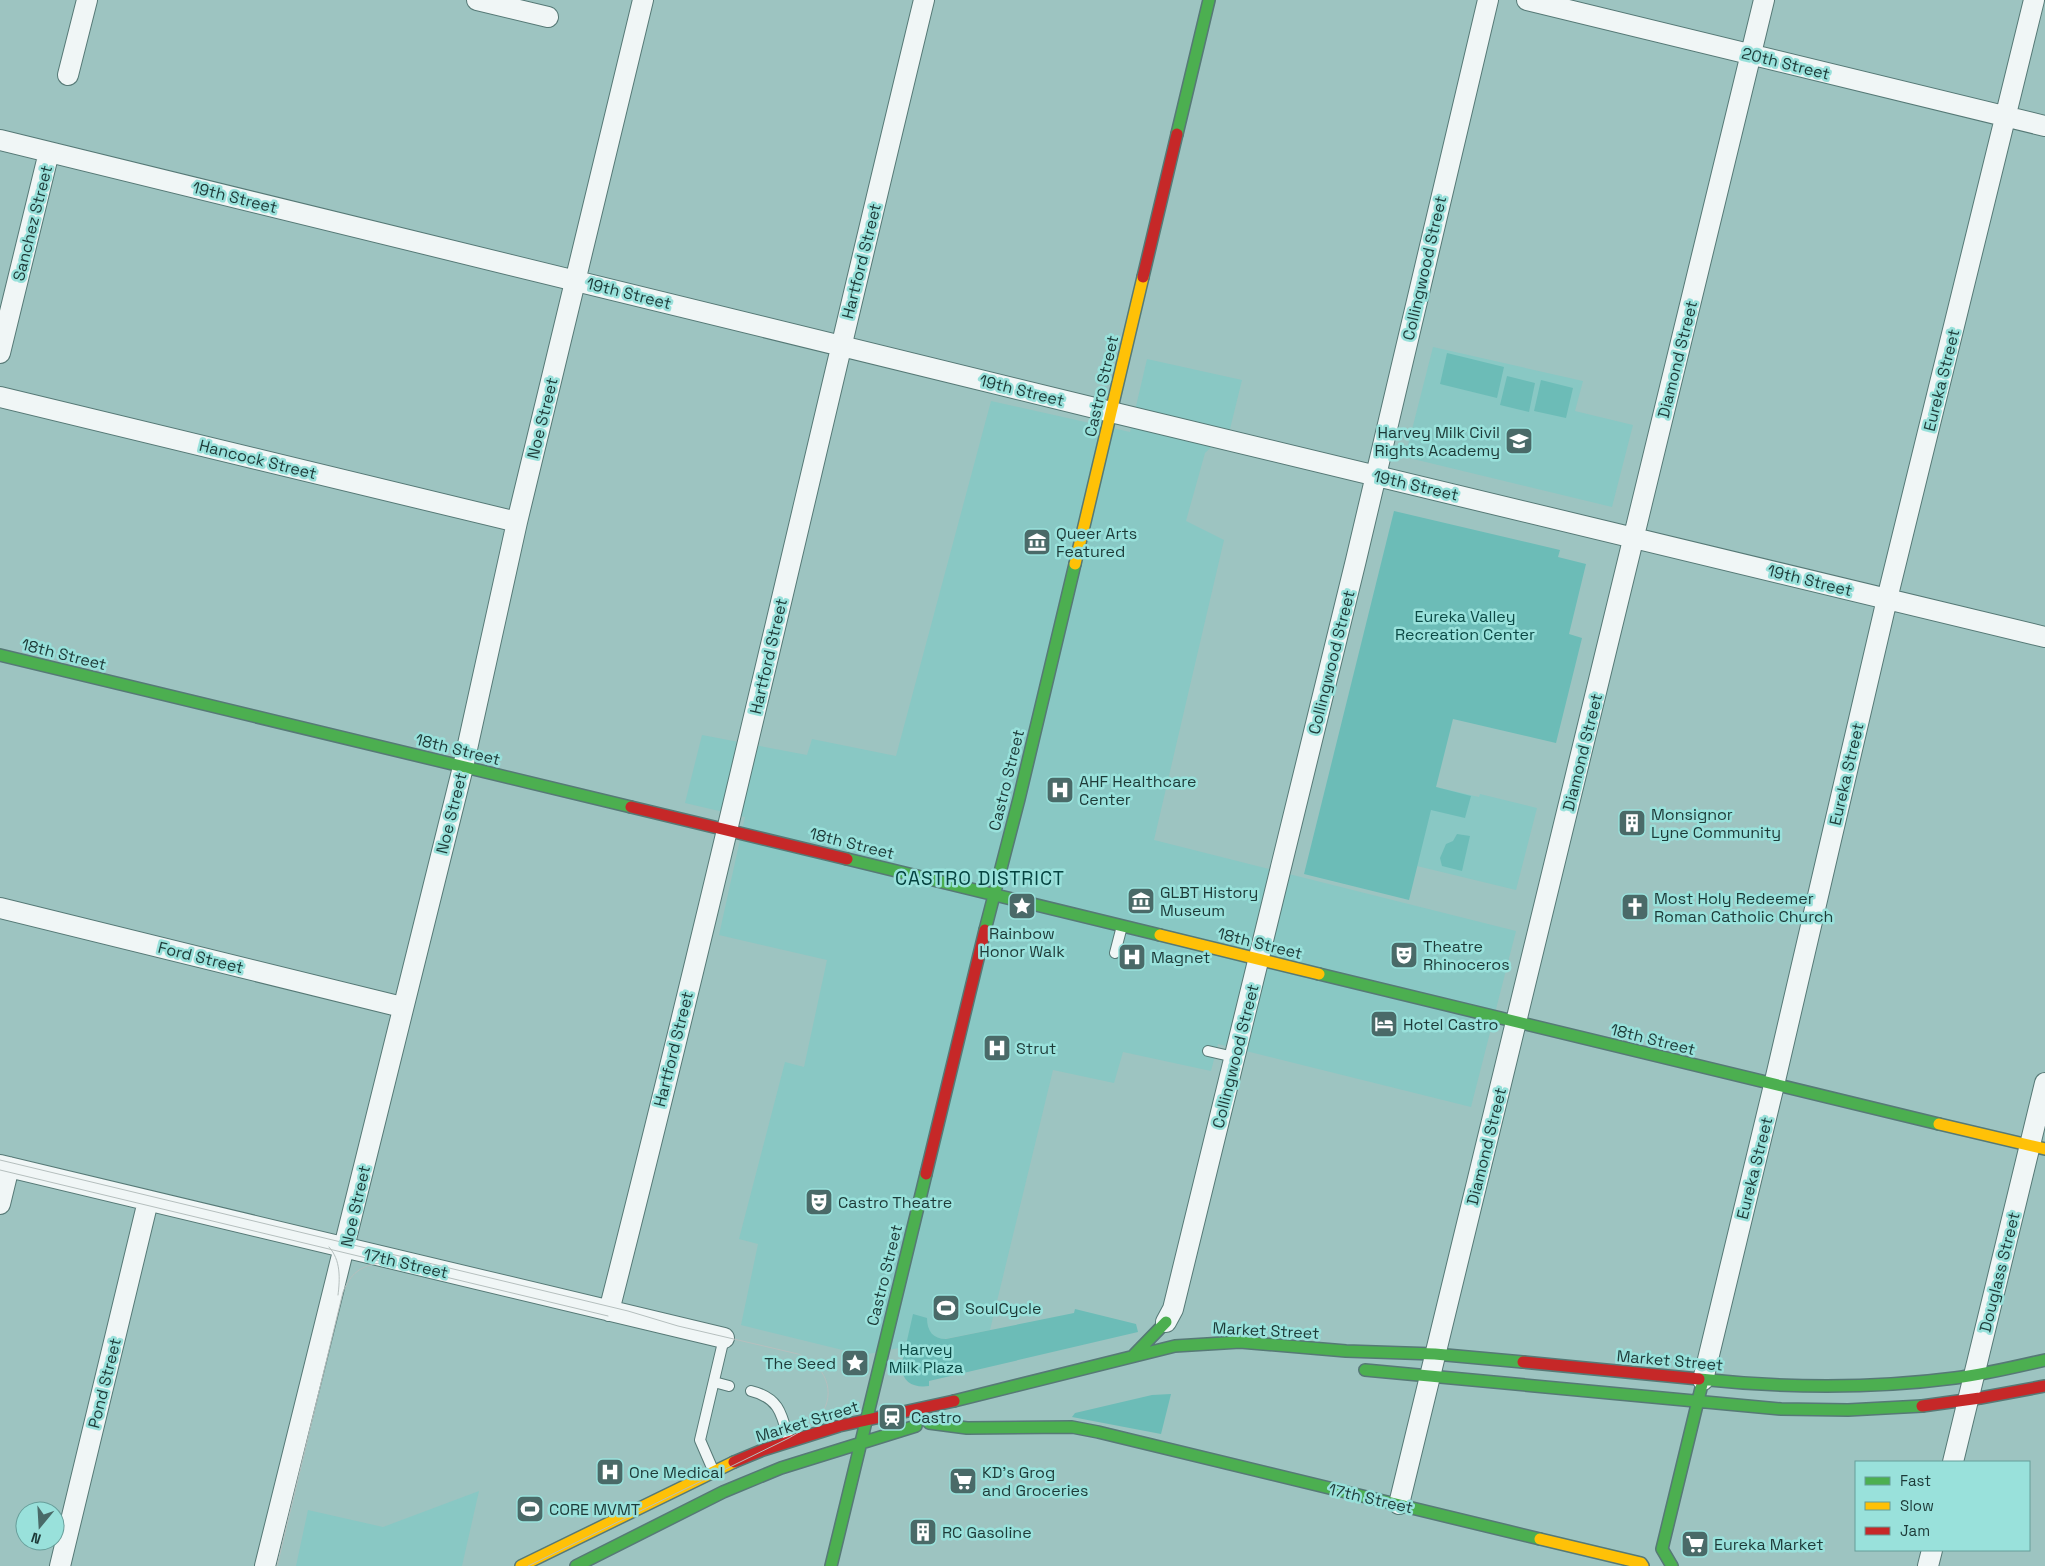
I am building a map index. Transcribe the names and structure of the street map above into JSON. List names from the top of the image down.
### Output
{
  "streets": {
    "street": [
      "20th Street",
      "19th Street",
      "Sanchez Street",
      "Hartford Street",
      "Collingwood Street",
      "Diamond Street",
      "Eureka Street",
      "Castro Street",
      "Noe Street",
      "Hancock Street",
      "18th Street",
      "Ford Street",
      "17th Street",
      "Douglass Street",
      "Market Street",
      "Pond Street"
    ]
  },
  "crossings": [
    ["20th Street", "Diamond Street"],
    ["20th Street", "Eureka Street"],
    ["19th Street", "Sanchez Street"],
    ["19th Street", "Hartford Street"],
    ["19th Street", "Collingwood Street"],
    ["19th Street", "Diamond Street"],
    ["19th Street", "Eureka Street"],
    ["19th Street", "Castro Street"],
    ["19th Street", "Noe Street"],
    ["Hartford Street", "18th Street"],
    ["Hartford Street", "17th Street"],
    ["Collingwood Street", "18th Street"],
    ["Diamond Street", "18th Street"],
    ["Diamond Street", "17th Street"],
    ["Diamond Street", "Market Street"],
    ["Eureka Street", "18th Street"],
    ["Eureka Street", "17th Street"],
    ["Eureka Street", "Market Street"],
    ["Castro Street", "18th Street"],
    ["Castro Street", "Market Street"],
    ["Noe Street", "Hancock Street"],
    ["Noe Street", "18th Street"],
    ["Noe Street", "Ford Street"],
    ["Noe Street", "17th Street"],
    ["18th Street", "Douglass Street"],
    ["17th Street", "Pond Street"],
    ["Douglass Street", "Market Street"]
  ],
  "districts": ["CASTRO DISTRICT"],
  "parks": ["Eureka Valley Recreation Center", "Harvey Milk Plaza"],
  "places": {
    "school or university": ["Harvey Milk Civil Rights Academy"],
    "museum": ["Queer Arts Featured", "GLBT History Museum"],
    "hospital": [
      "AHF Healthcare Center",
      "Magnet",
      "Strut",
      "One Medical"
    ],
    "building": ["Monsignor Lyne Community", "RC Gasoline"],
    "place": ["Rainbow Honor Walk", "The Seed"],
    "church": ["Most Holy Redeemer Roman Catholic Church"],
    "theatre": ["Theatre Rhinoceros", "Castro Theatre"],
    "hotel": ["Hotel Castro"],
    "sports": ["SoulCycle", "CORE MVMT"],
    "station": ["Castro"],
    "supermarket": ["KD's Grog and Groceries", "Eureka Market"]
  },
  "legend": ["Fast", "Slow", "Jam"],
  "north": "bottom"
}
